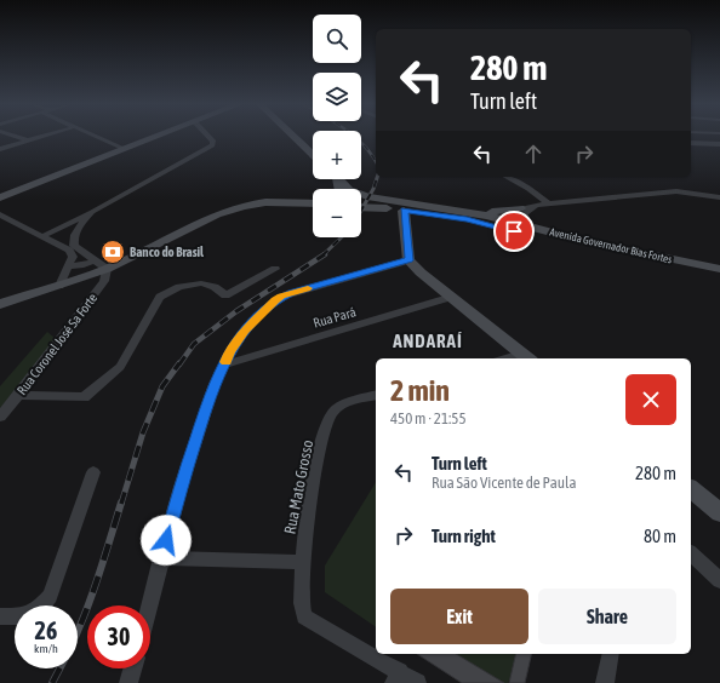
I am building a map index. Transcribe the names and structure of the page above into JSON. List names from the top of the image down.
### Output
{
  "streets": {
    "main road": ["Avenida Governador Bias Fortes"],
    "street": ["Rua Pará", "Rua Coronel José Sa Forte", "Rua Mato Grosso"]
  },
  "districts": ["ANDARAÍ"],
  "places": {
    "bank": ["Banco do Brasil"]
  },
  "page": {
    "map_buttons": ["+", "−"],
    "turn": ["280 m", "Turn left"],
    "heading": ["2 min", "450 m · 21:55"],
    "list": [
      {
        "name": "Turn left",
        "note": "Rua São Vicente de Paula",
        "value": "280 m"
      },
      {
        "name": "Turn right",
        "value": "80 m"
      }
    ],
    "buttons": ["Exit", "Share"],
    "speed": "26 km/h",
    "limit": "30"
  }
}
